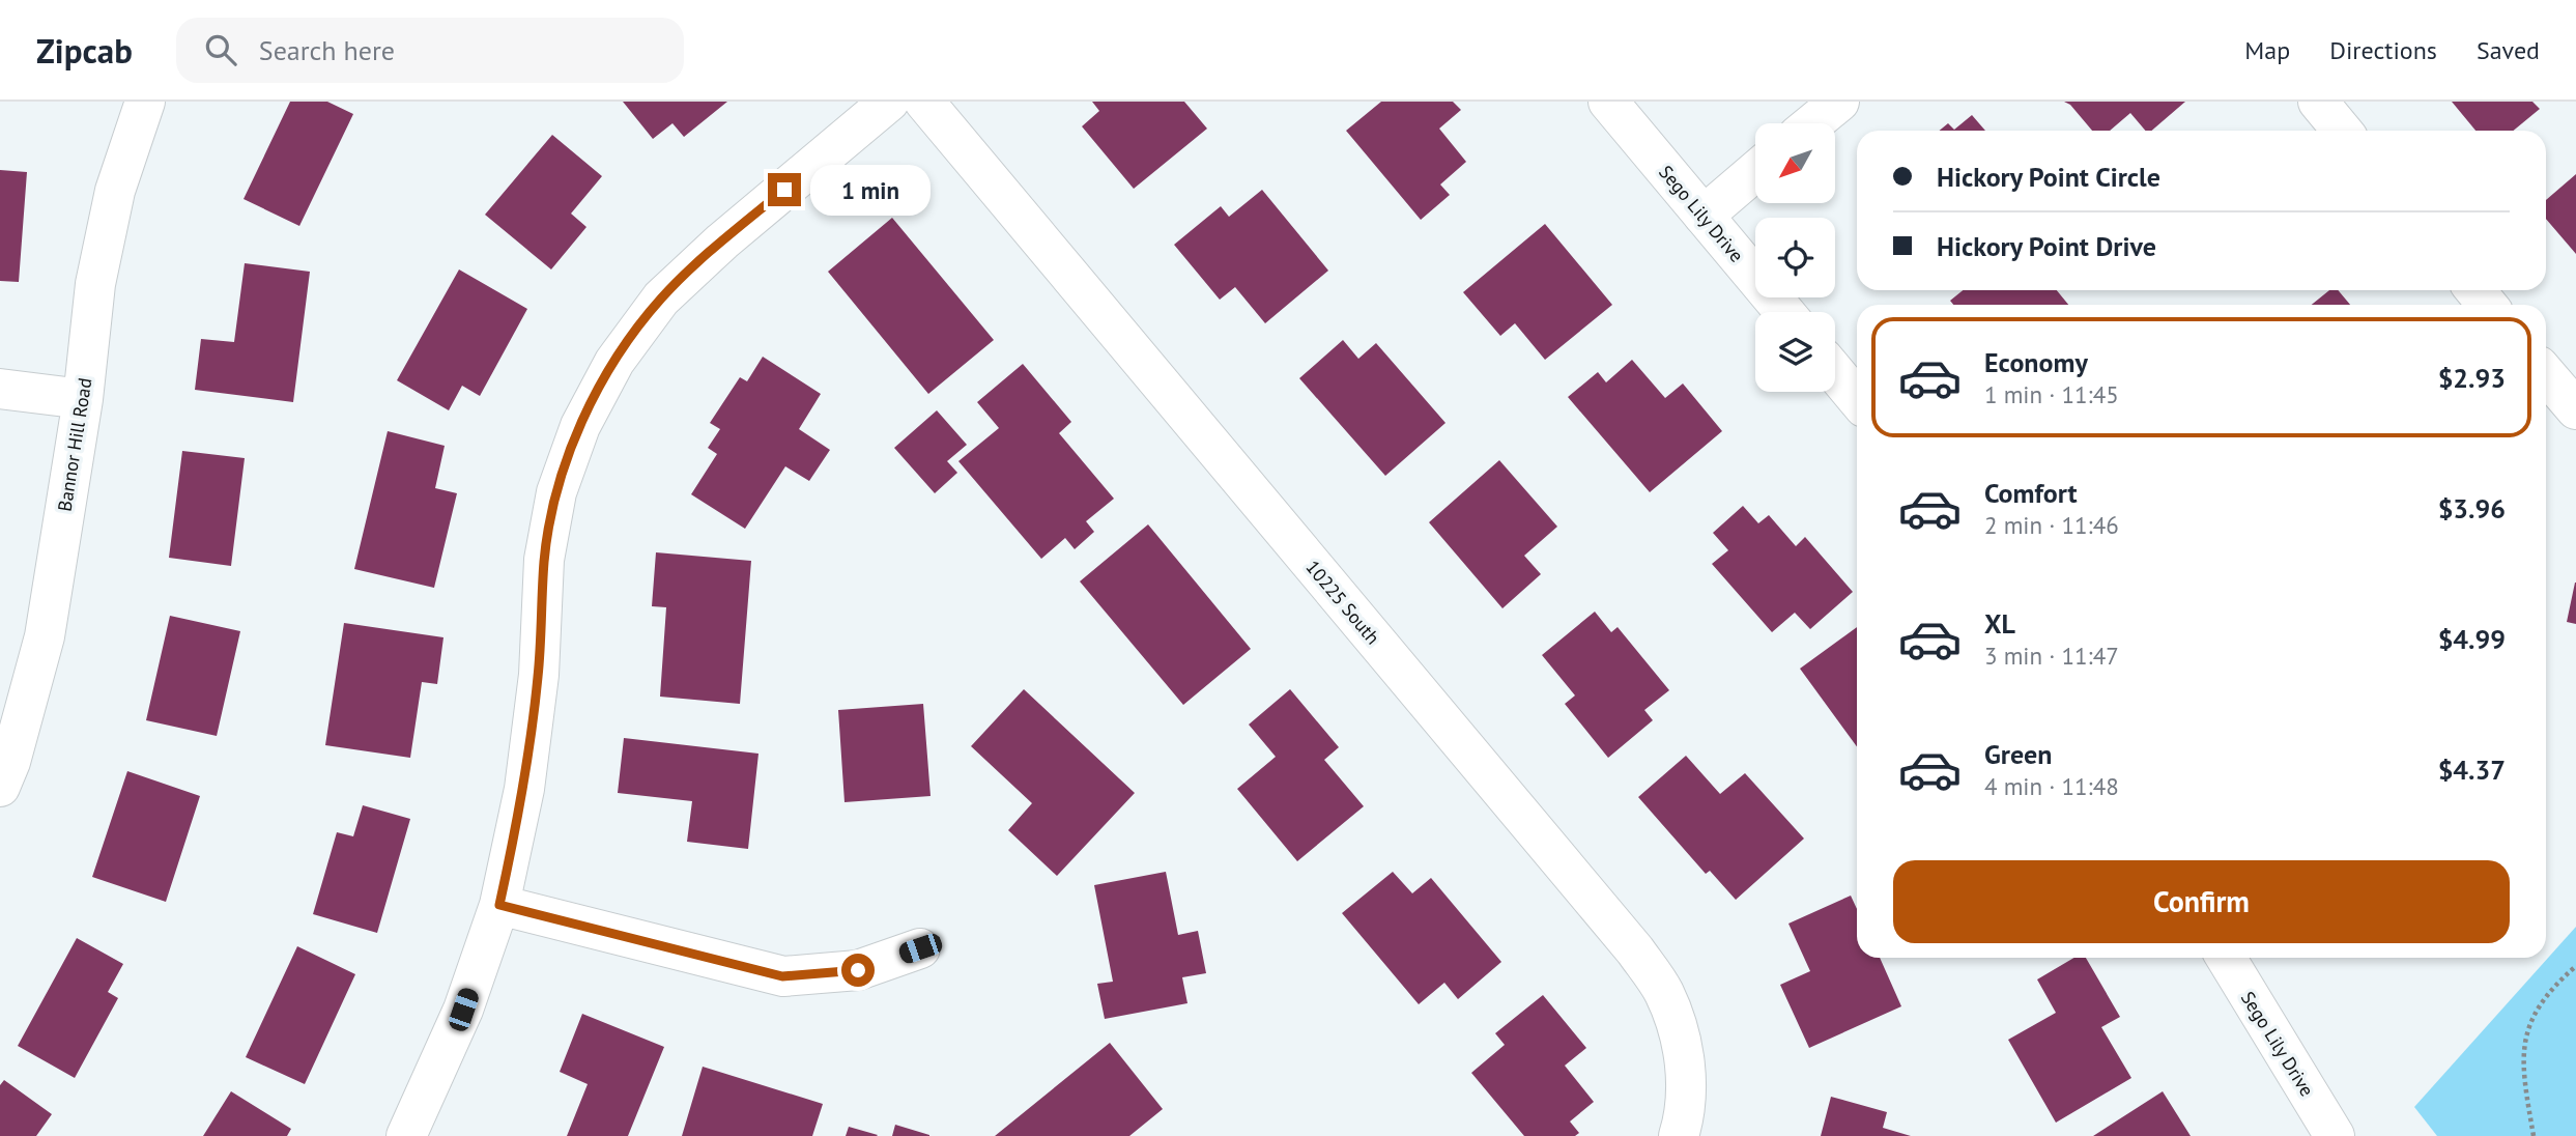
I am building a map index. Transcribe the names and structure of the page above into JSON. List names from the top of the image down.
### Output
{
  "streets": {
    "street": ["Sego Lily Drive", "Bannor Hill Road", "10225 South"]
  },
  "north": "bottom left",
  "page": {
    "header": "Zipcab",
    "search": "Search here",
    "nav": ["Map", "Directions", "Saved"],
    "banner": ["Hickory Point Circle", "Hickory Point Drive"],
    "bubble": "1 min",
    "list": [
      {
        "name": "Economy",
        "note": "1 min · 11:45",
        "value": "$2.93"
      },
      {
        "name": "Comfort",
        "note": "2 min · 11:46",
        "value": "$3.96"
      },
      {
        "name": "XL",
        "note": "3 min · 11:47",
        "value": "$4.99"
      },
      {
        "name": "Green",
        "note": "4 min · 11:48",
        "value": "$4.37"
      }
    ],
    "buttons": "Confirm"
  }
}
